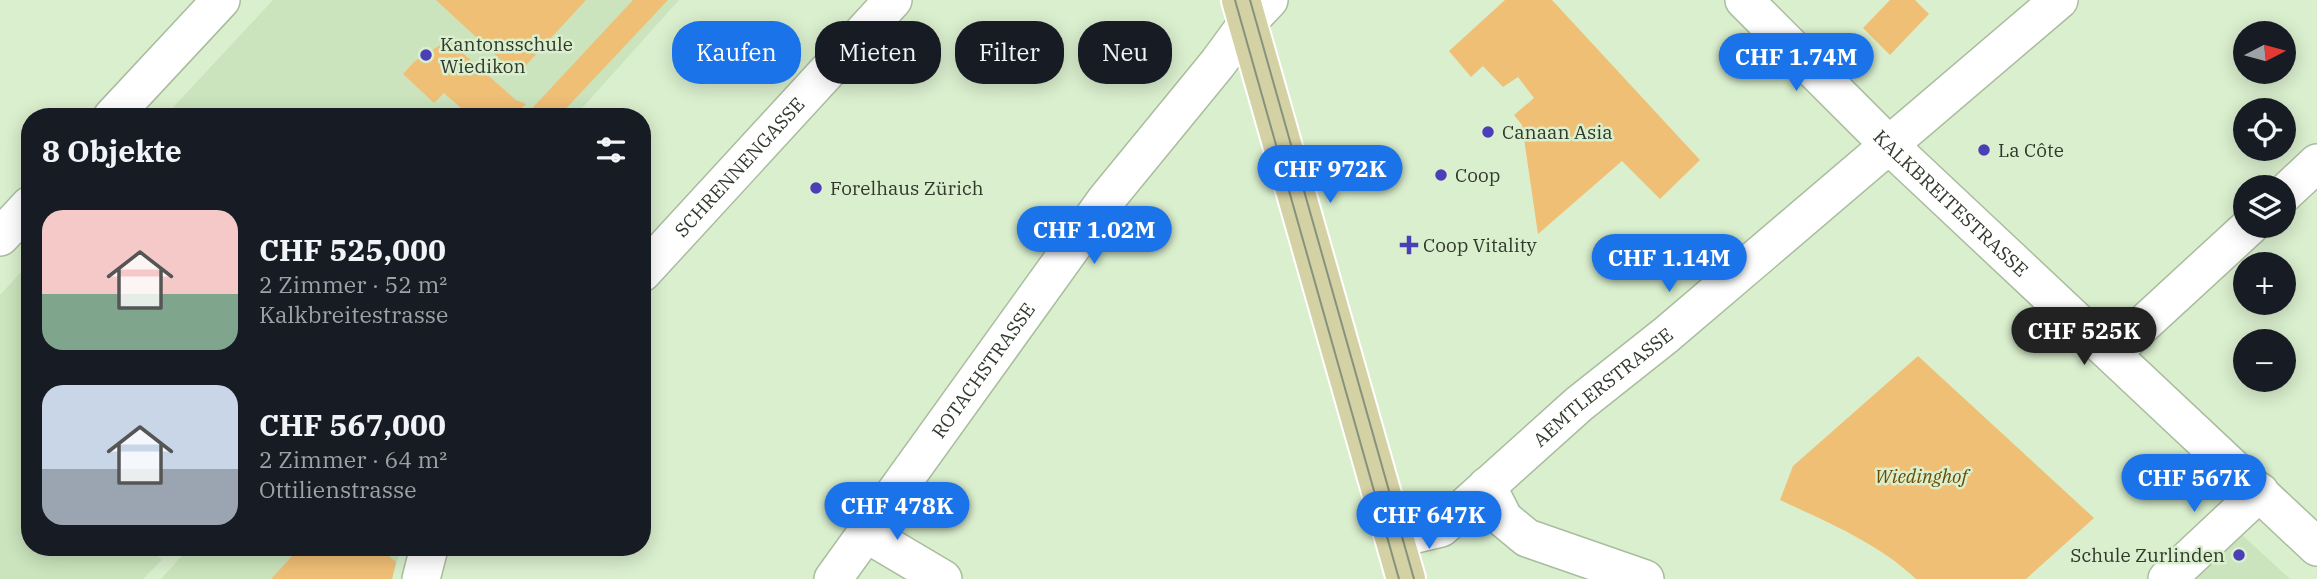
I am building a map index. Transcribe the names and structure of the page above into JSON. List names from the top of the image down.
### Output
{
  "streets": {
    "street": [
      "SCHRENNENGASSE",
      "KALKBREITESTRASSE",
      "ROTACHSTRASSE",
      "AEMTLERSTRASSE"
    ]
  },
  "crossings": [
    ["KALKBREITESTRASSE", "AEMTLERSTRASSE"]
  ],
  "parks": ["Wiedinghof"],
  "places": {
    "other": [
      "Kantonsschule Wiedikon",
      "Canaan Asia",
      "La Côte",
      "Coop",
      "Forelhaus Zürich",
      "Schule Zurlinden"
    ],
    "health": ["Coop Vitality"]
  },
  "north": "right",
  "page": {
    "map_buttons": ["+", "−"],
    "chip": [
      "Kaufen",
      "Mieten",
      "Filter",
      "Neu"
    ],
    "price": [
      "CHF 1.74M",
      "CHF 972K",
      "CHF 1.02M",
      "CHF 1.14M",
      "CHF 525K",
      "CHF 567K",
      "CHF 478K",
      "CHF 647K"
    ],
    "heading": "8 Objekte",
    "list": [
      {
        "name": "CHF 525,000",
        "note": "2 Zimmer · 52 m² · Kalkbreitestrasse"
      },
      {
        "name": "CHF 567,000",
        "note": "2 Zimmer · 64 m² · Ottilienstrasse"
      }
    ]
  }
}
